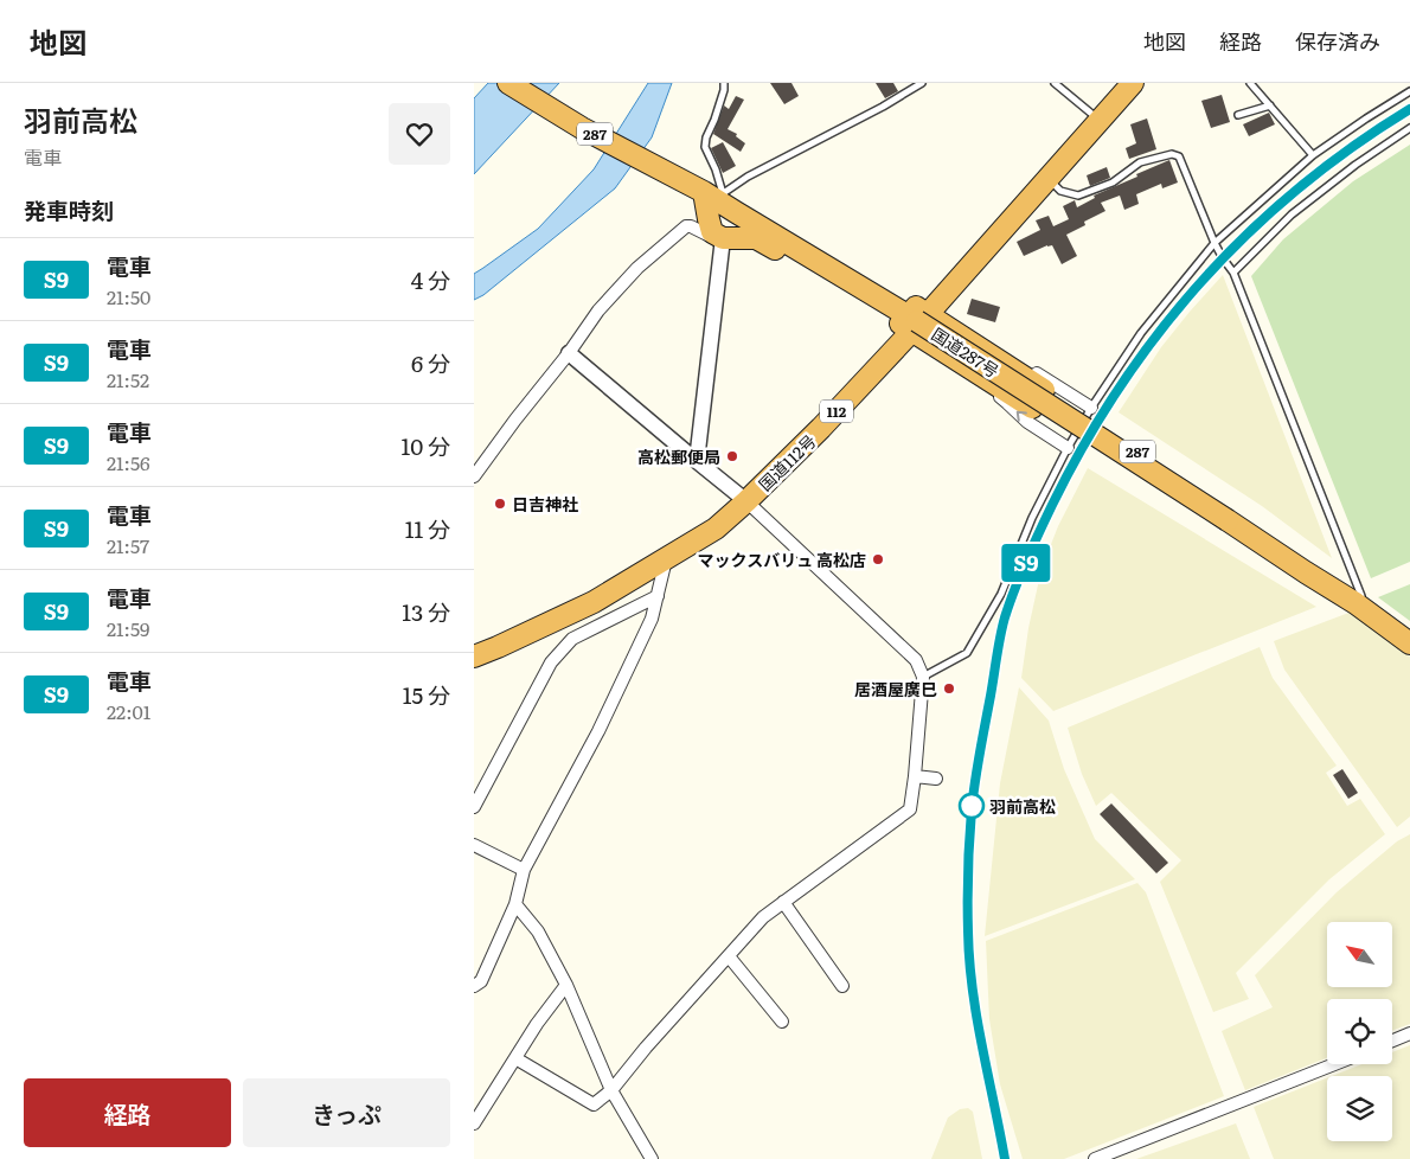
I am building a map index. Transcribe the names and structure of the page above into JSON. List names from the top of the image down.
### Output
{
  "streets": {
    "highway": [
      "287",
      "国道287号",
      "112",
      "国道112号"
    ]
  },
  "crossings": [
    ["287", "国道287号"],
    ["287", "国道112号"]
  ],
  "places": [
    "高松郵便局",
    "日吉神社",
    "マックスバリュ 高松店",
    "居酒屋廣巳",
    "羽前高松"
  ],
  "north": "top left",
  "page": {
    "header": "地図",
    "nav": ["地図", "経路", "保存済み"],
    "heading": [
      ["羽前高松", "電車"],
      "発車時刻"
    ],
    "on_map": "S9",
    "list": [
      {
        "mark": "S9",
        "name": "電車",
        "note": "21:50",
        "value": "4 分"
      },
      {
        "mark": "S9",
        "name": "電車",
        "note": "21:52",
        "value": "6 分"
      },
      {
        "mark": "S9",
        "name": "電車",
        "note": "21:56",
        "value": "10 分"
      },
      {
        "mark": "S9",
        "name": "電車",
        "note": "21:57",
        "value": "11 分"
      },
      {
        "mark": "S9",
        "name": "電車",
        "note": "21:59",
        "value": "13 分"
      },
      {
        "mark": "S9",
        "name": "電車",
        "note": "22:01",
        "value": "15 分"
      }
    ],
    "buttons": ["経路", "きっぷ"]
  }
}
